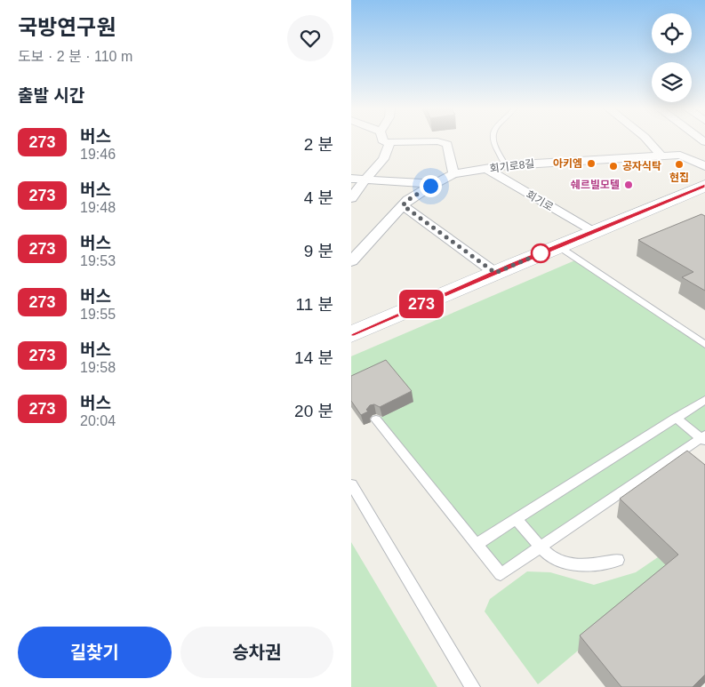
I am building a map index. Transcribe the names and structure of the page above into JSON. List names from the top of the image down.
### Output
{
  "streets": {
    "street": ["회기로8길", "회기로"]
  },
  "crossings": [
    ["회기로8길", "회기로"]
  ],
  "places": [
    "아키엠",
    "현집",
    "공자식탁",
    "쉐르빌모텔"
  ],
  "lines": ["bus line 273"],
  "page": {
    "heading": [
      ["국방연구원", "도보 · 2 분 · 110 m"],
      "출발 시간"
    ],
    "on_map": "273",
    "list": [
      {
        "mark": "273",
        "name": "버스",
        "note": "19:46",
        "value": "2 분"
      },
      {
        "mark": "273",
        "name": "버스",
        "note": "19:48",
        "value": "4 분"
      },
      {
        "mark": "273",
        "name": "버스",
        "note": "19:53",
        "value": "9 분"
      },
      {
        "mark": "273",
        "name": "버스",
        "note": "19:55",
        "value": "11 분"
      },
      {
        "mark": "273",
        "name": "버스",
        "note": "19:58",
        "value": "14 분"
      },
      {
        "mark": "273",
        "name": "버스",
        "note": "20:04",
        "value": "20 분"
      }
    ],
    "buttons": ["길찾기", "승차권"]
  }
}
